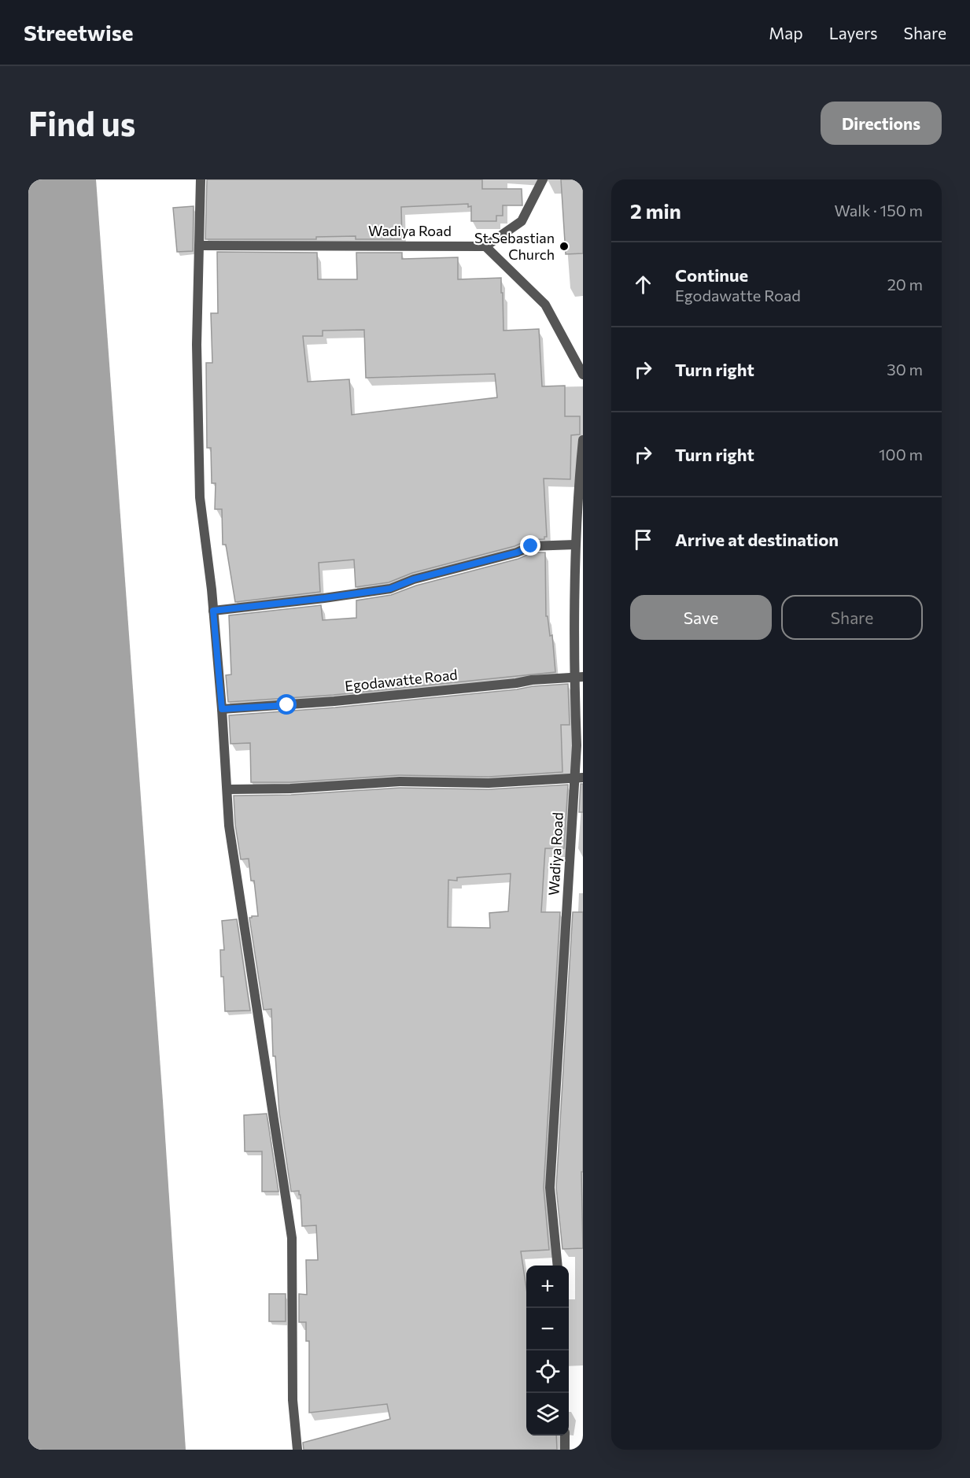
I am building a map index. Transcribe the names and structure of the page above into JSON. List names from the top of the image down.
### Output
{
  "streets": {
    "street": ["Wadiya Road", "Egodawatte Road"]
  },
  "crossings": [
    ["Wadiya Road", "Egodawatte Road"]
  ],
  "places": ["St.Sebastian Church"],
  "page": {
    "header": "Streetwise",
    "nav": ["Map", "Layers", "Share"],
    "buttons": [
      "Directions",
      ["Save", "Share"]
    ],
    "title": "Find us",
    "heading": ["2 min", "Walk · 150 m"],
    "list": [
      ["Continue", "Egodawatte Road", "20 m"],
      ["Turn right", "30 m"],
      ["Turn right", "100 m"],
      "Arrive at destination"
    ],
    "map_buttons": ["+", "−"]
  }
}
